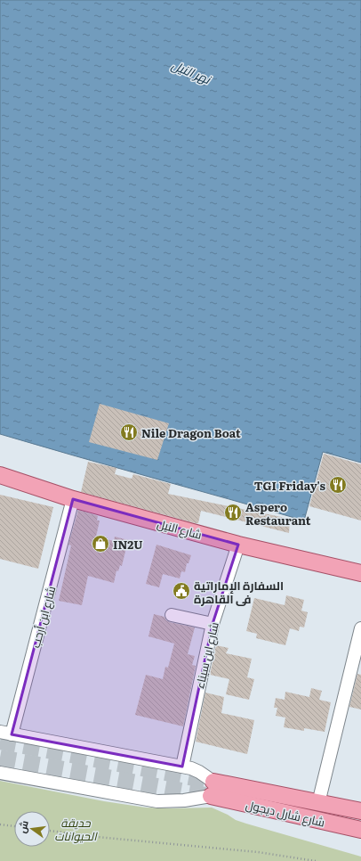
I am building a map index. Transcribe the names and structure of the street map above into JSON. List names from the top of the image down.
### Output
{
  "streets": {
    "main road": ["شارع النيل", "شارع شارل ديجول"],
    "street": ["شارع ابن أرحب", "شارع ابن سيناء"]
  },
  "crossings": [
    ["شارع النيل", "شارع ابن أرحب"],
    ["شارع النيل", "شارع ابن سيناء"]
  ],
  "water": ["نهر النيل"],
  "parks": ["حديقة الحيوانات"],
  "places": {
    "restaurant": ["Nile Dragon Boat", "TGI Friday's", "Aspero Restaurant"],
    "shop": ["IN2U"],
    "public building": ["السفارة الإماراتية فى القاهرة"]
  },
  "north": "left"
}
